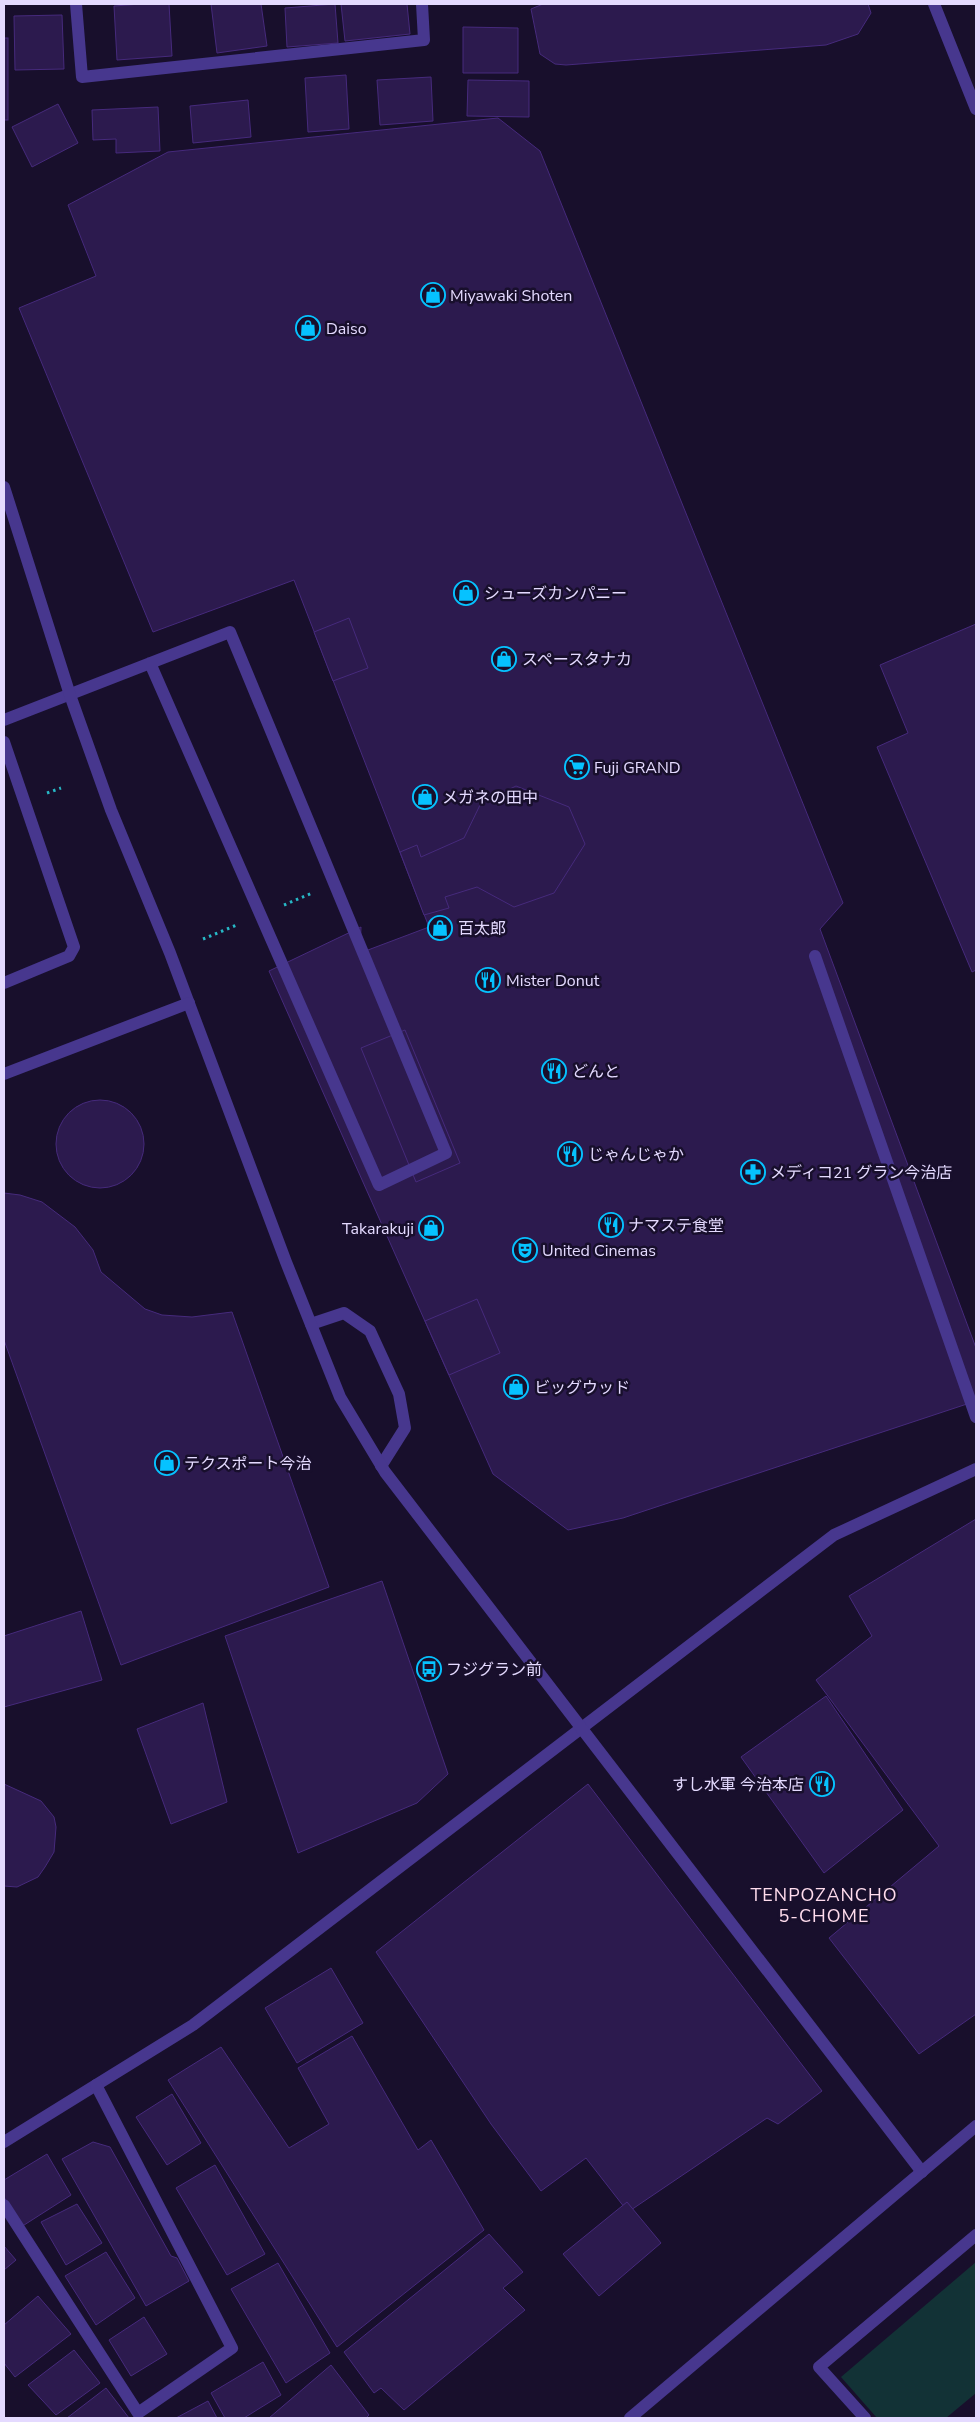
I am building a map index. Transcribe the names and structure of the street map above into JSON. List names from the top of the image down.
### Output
{
  "districts": ["TENPOZANCHO 5-CHOME"],
  "places": {
    "shop": [
      "Miyawaki Shoten",
      "Daiso",
      "シューズカンパニー",
      "スペースタナカ",
      "メガネの田中",
      "百太郎",
      "Takarakuji",
      "ビッグウッド",
      "テクスポート今治"
    ],
    "supermarket": ["Fuji GRAND"],
    "restaurant": [
      "Mister Donut",
      "どんと",
      "じゃんじゃか",
      "ナマステ食堂",
      "すし水軍 今治本店"
    ],
    "pharmacy": ["メディコ21 グラン今治店"],
    "theatre": ["United Cinemas"],
    "bus stop": ["フジグラン前"]
  }
}
